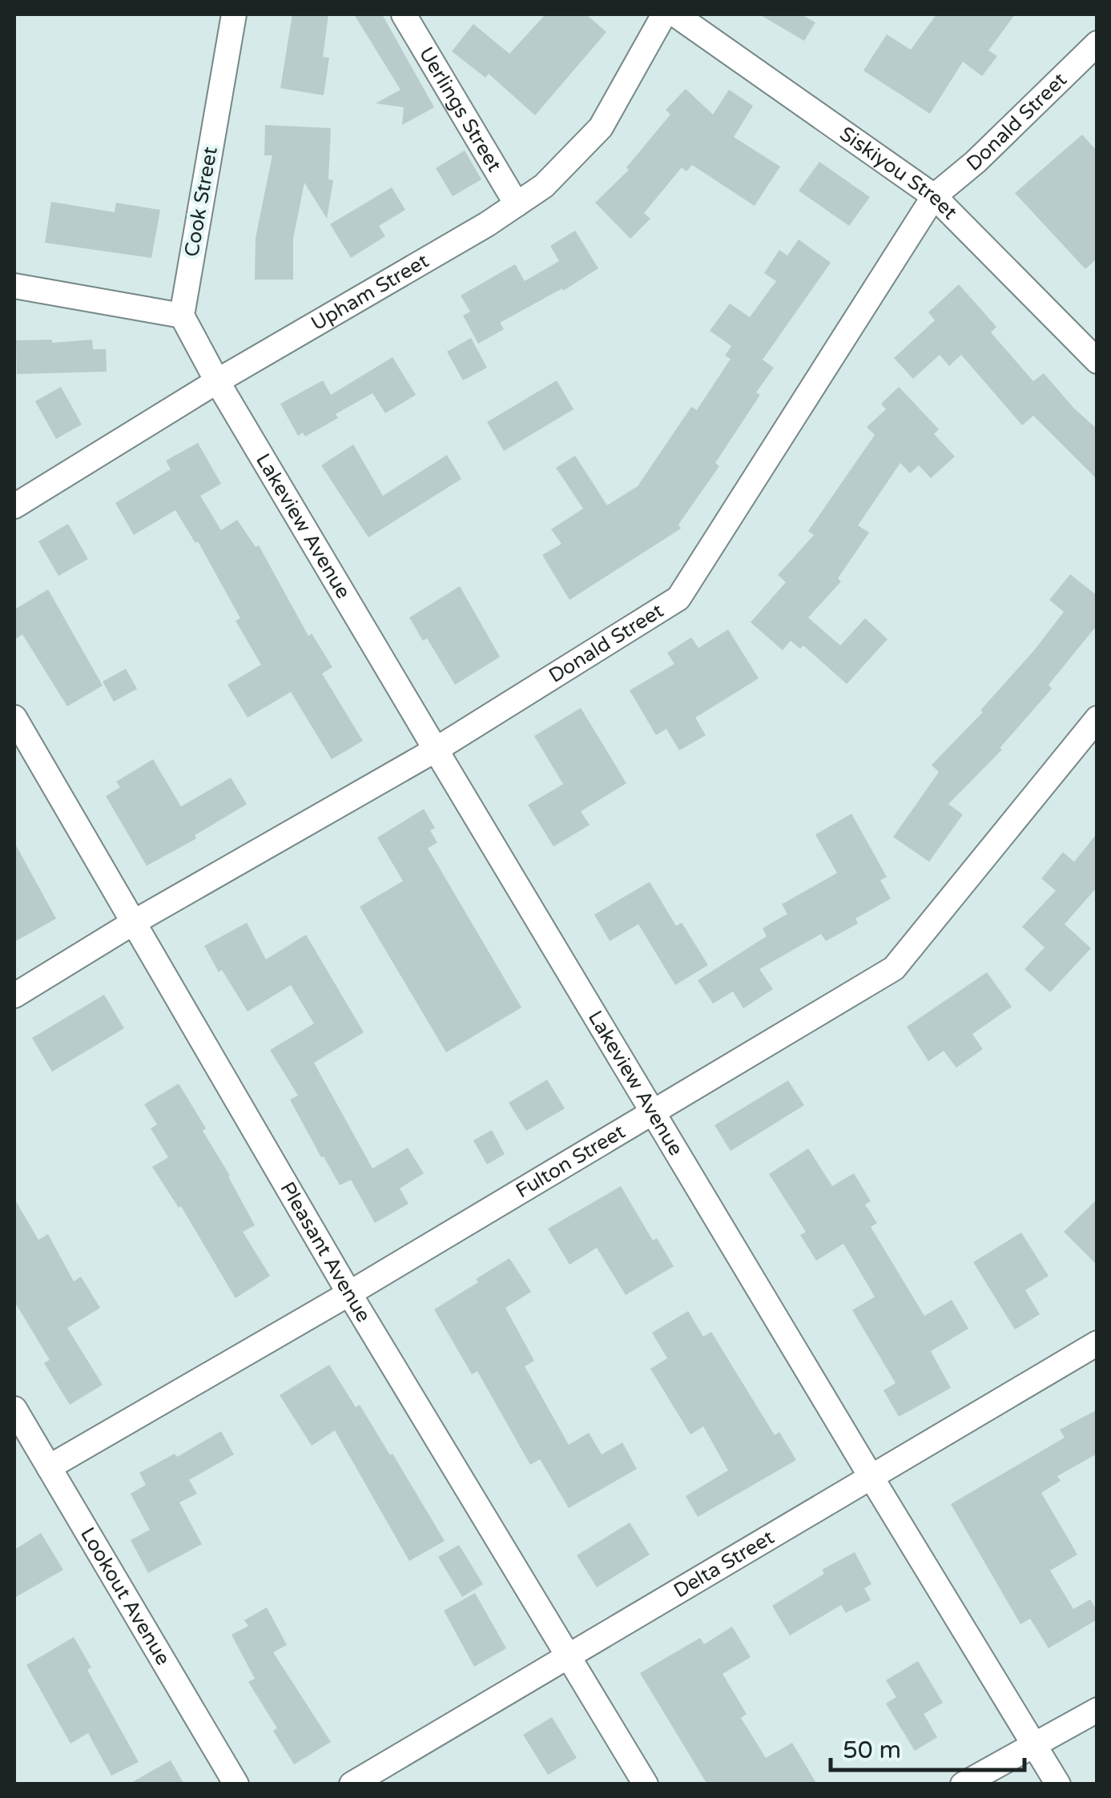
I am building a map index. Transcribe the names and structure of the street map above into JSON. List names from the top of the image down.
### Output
{
  "streets": {
    "street": [
      "Uerlings Street",
      "Donald Street",
      "Siskiyou Street",
      "Cook Street",
      "Upham Street",
      "Lakeview Avenue",
      "Fulton Street",
      "Pleasant Avenue",
      "Delta Street",
      "Lookout Avenue"
    ]
  },
  "crossings": [
    ["Uerlings Street", "Upham Street"],
    ["Donald Street", "Siskiyou Street"],
    ["Donald Street", "Lakeview Avenue"],
    ["Donald Street", "Pleasant Avenue"],
    ["Upham Street", "Lakeview Avenue"],
    ["Lakeview Avenue", "Fulton Street"],
    ["Lakeview Avenue", "Delta Street"],
    ["Fulton Street", "Pleasant Avenue"],
    ["Fulton Street", "Lookout Avenue"],
    ["Pleasant Avenue", "Delta Street"]
  ],
  "scale_bar": "50 m"
}
